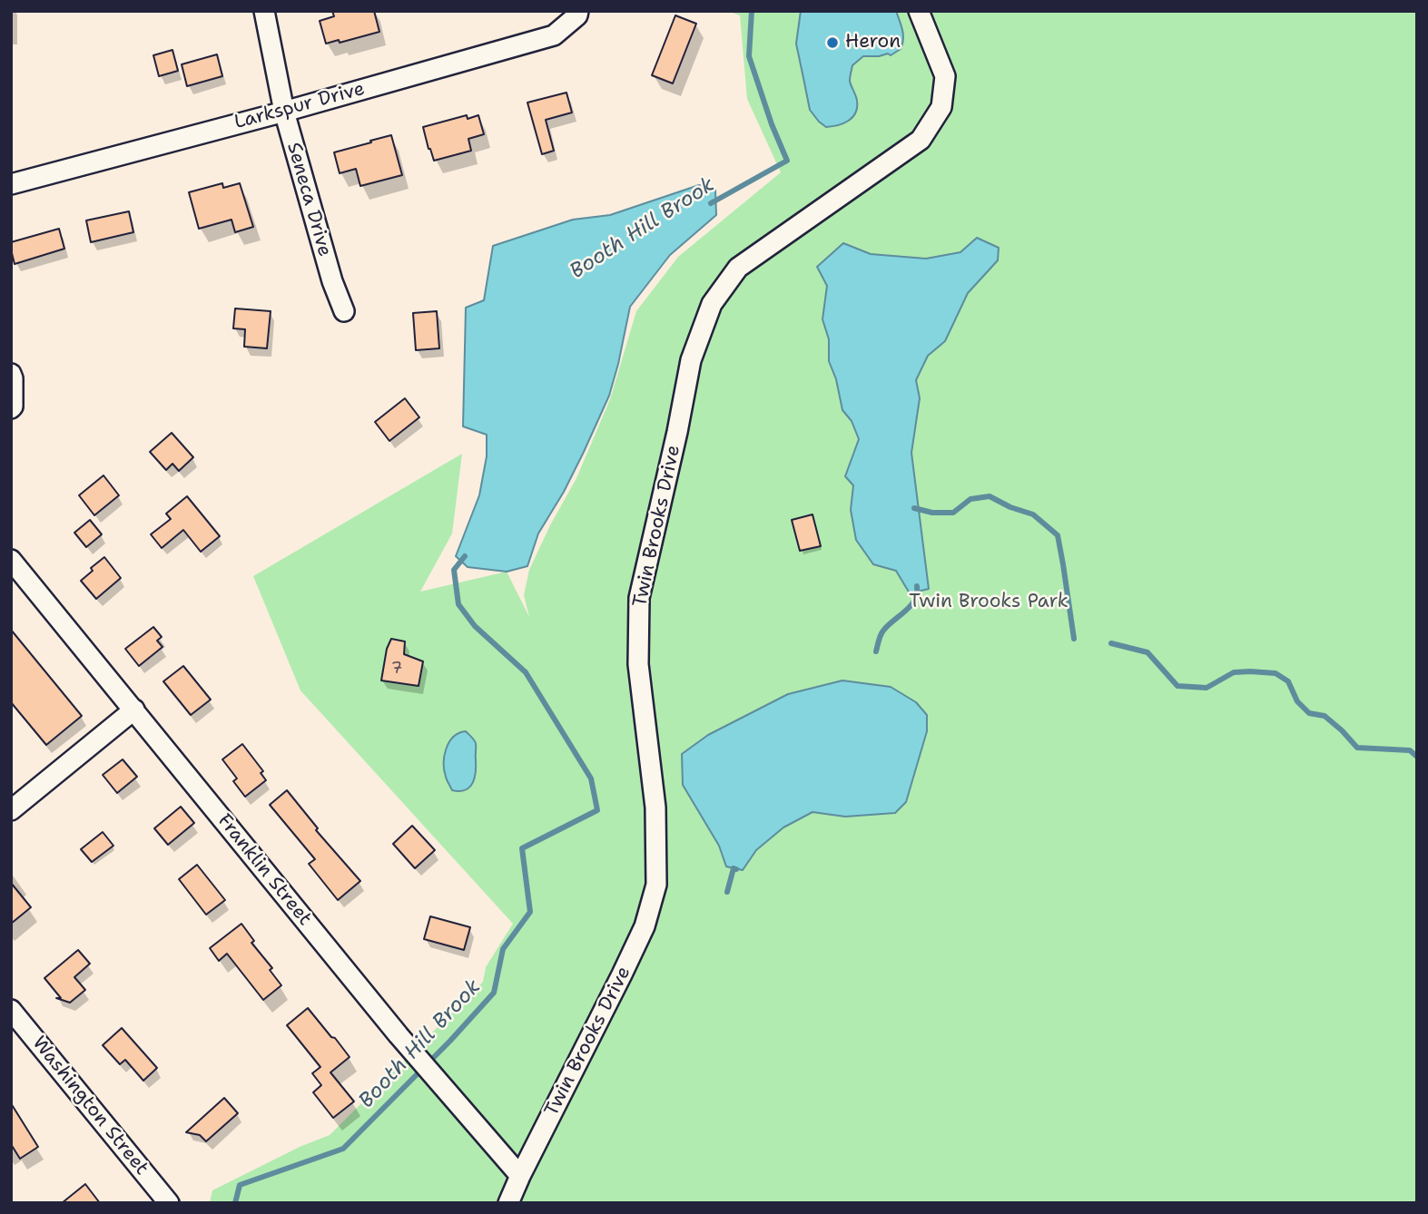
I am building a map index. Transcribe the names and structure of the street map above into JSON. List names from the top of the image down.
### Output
{
  "streets": {
    "street": [
      "Larkspur Drive",
      "Seneca Drive",
      "Twin Brooks Drive",
      "Franklin Street",
      "Washington Street"
    ]
  },
  "crossings": [
    ["Larkspur Drive", "Seneca Drive"],
    ["Twin Brooks Drive", "Franklin Street"]
  ],
  "water": ["Booth Hill Brook"],
  "parks": ["Twin Brooks Park"],
  "places": ["Heron"],
  "house_numbers": ["7"]
}
